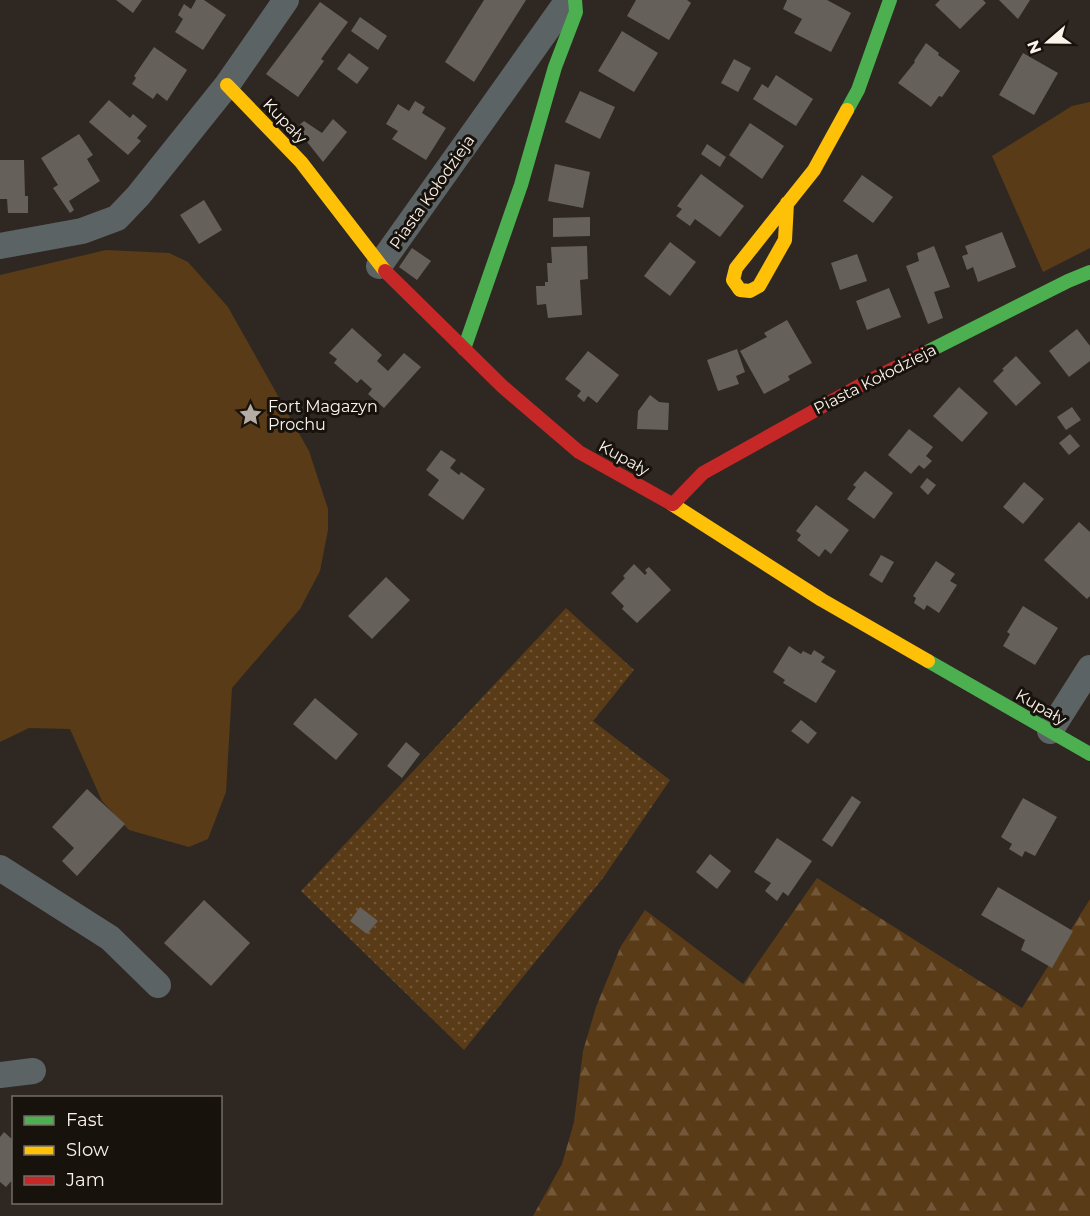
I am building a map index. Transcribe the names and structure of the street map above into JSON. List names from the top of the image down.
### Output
{
  "streets": {
    "street": ["Kupały", "Piasta Kołodzieja"]
  },
  "crossings": [
    ["Kupały", "Piasta Kołodzieja"]
  ],
  "places": {
    "place": ["Fort Magazyn Prochu"]
  },
  "legend": ["Fast", "Slow", "Jam"],
  "north": "left"
}
